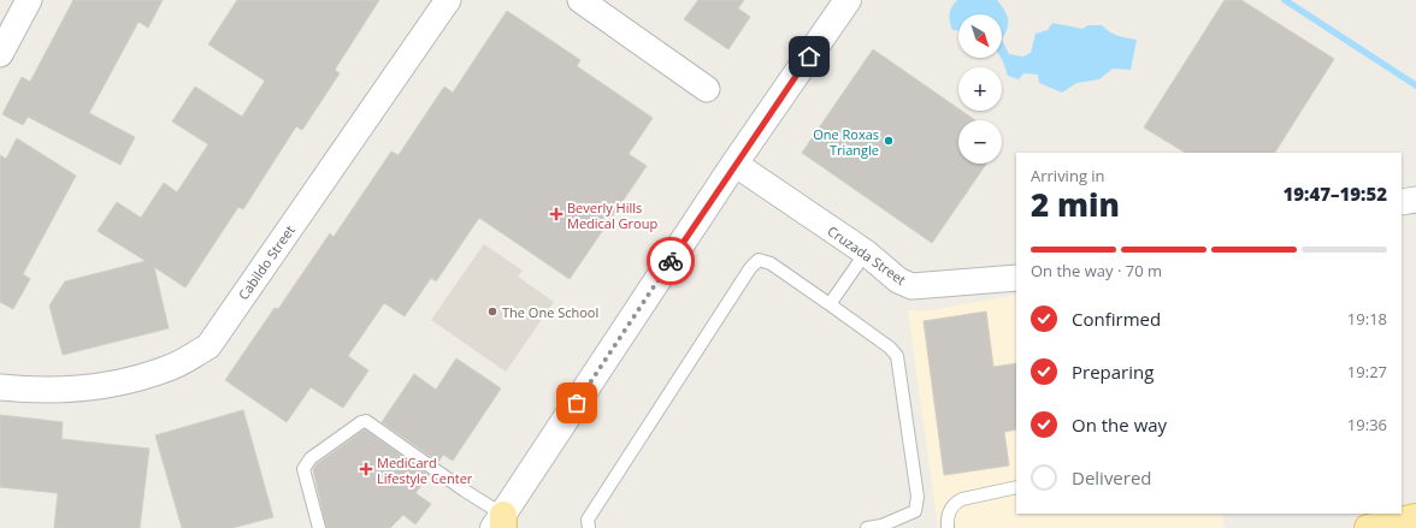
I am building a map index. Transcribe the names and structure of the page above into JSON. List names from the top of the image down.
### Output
{
  "streets": {
    "street": ["Cruzada Street", "Cabildo Street"]
  },
  "places": {
    "other": ["One Roxas Triangle", "The One School"],
    "health": ["Beverly Hills Medical Group", "MediCard Lifestyle Center"]
  },
  "north": "bottom right",
  "page": {
    "map_buttons": ["+", "−"],
    "heading": ["2 min", "Arriving in", "19:47–19:52"],
    "bar": "On the way · 70 m",
    "list": [
      ["Confirmed", "19:18"],
      ["Preparing", "19:27"],
      ["On the way", "19:36"],
      "Delivered"
    ]
  }
}
